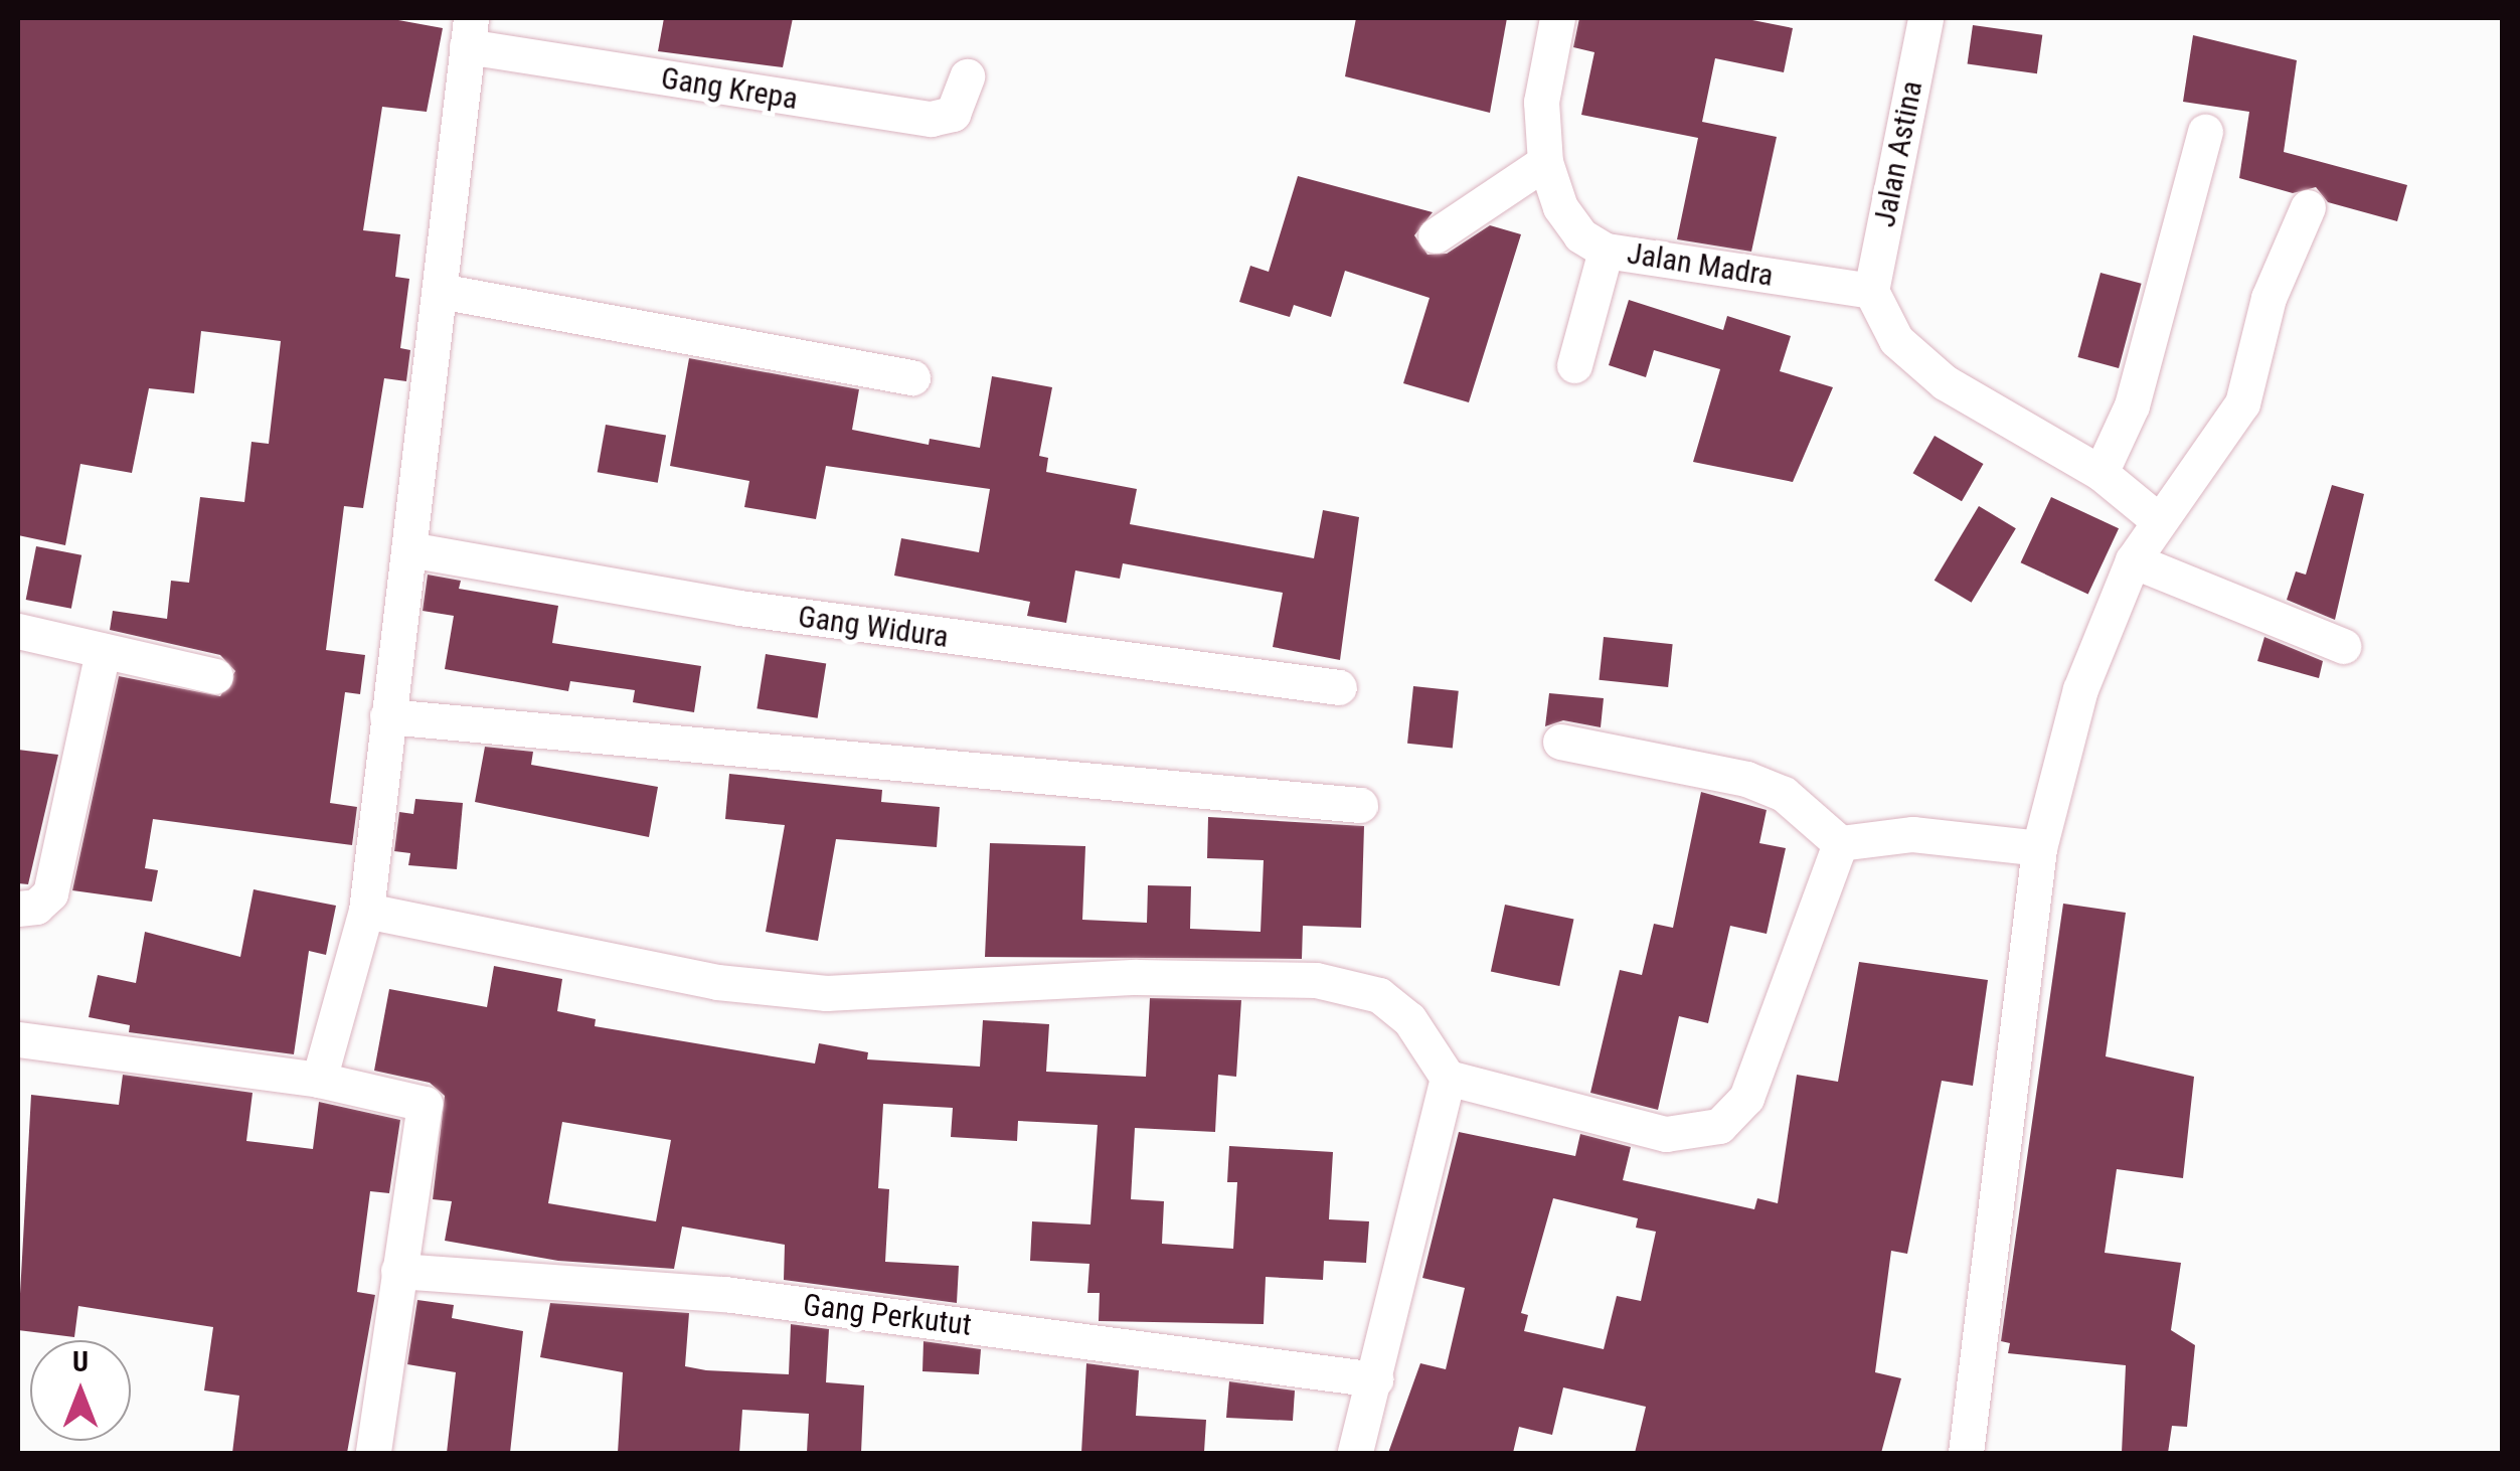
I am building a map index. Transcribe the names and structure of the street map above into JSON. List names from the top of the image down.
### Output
{
  "streets": {
    "street": [
      "Gang Krepa",
      "Jalan Astina",
      "Jalan Madra",
      "Gang Widura",
      "Gang Perkutut"
    ]
  },
  "crossings": [
    ["Jalan Astina", "Jalan Madra"]
  ],
  "north": "top"
}
